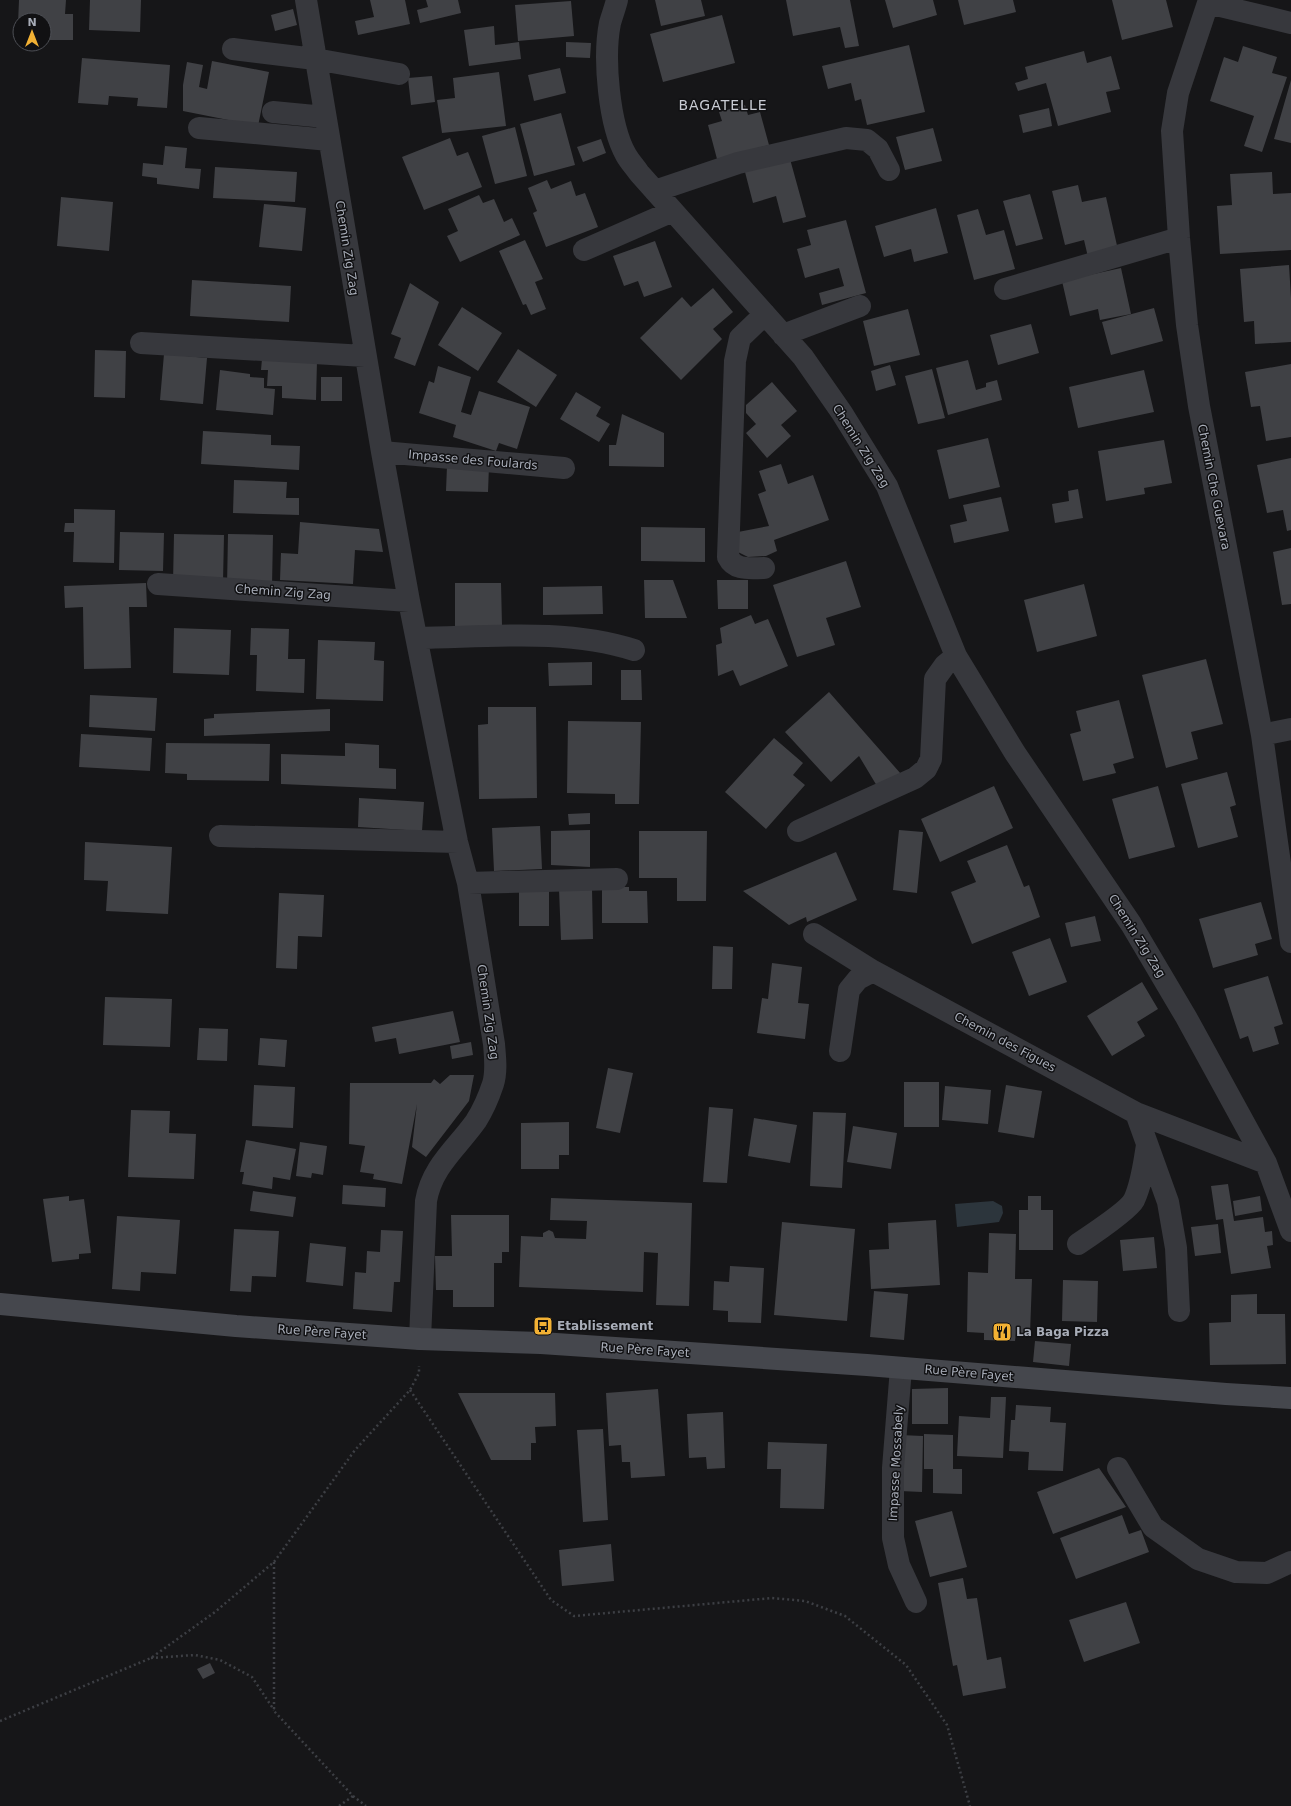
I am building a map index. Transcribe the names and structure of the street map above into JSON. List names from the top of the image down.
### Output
{
  "streets": {
    "main road": ["Rue Père Fayet"],
    "street": [
      "Chemin Zig Zag",
      "Impasse des Foulards",
      "Chemin Che Guevara",
      "Chemin des Figues",
      "Impasse Mossabely"
    ]
  },
  "crossings": [
    ["Chemin Zig Zag", "Impasse des Foulards"],
    ["Chemin Zig Zag", "Chemin des Figues"],
    ["Chemin Zig Zag", "Rue Père Fayet"],
    ["Rue Père Fayet", "Impasse Mossabely"]
  ],
  "districts": ["BAGATELLE"],
  "places": {
    "bus stop": ["Etablissement"],
    "restaurant": ["La Baga Pizza"]
  },
  "north": "top"
}
